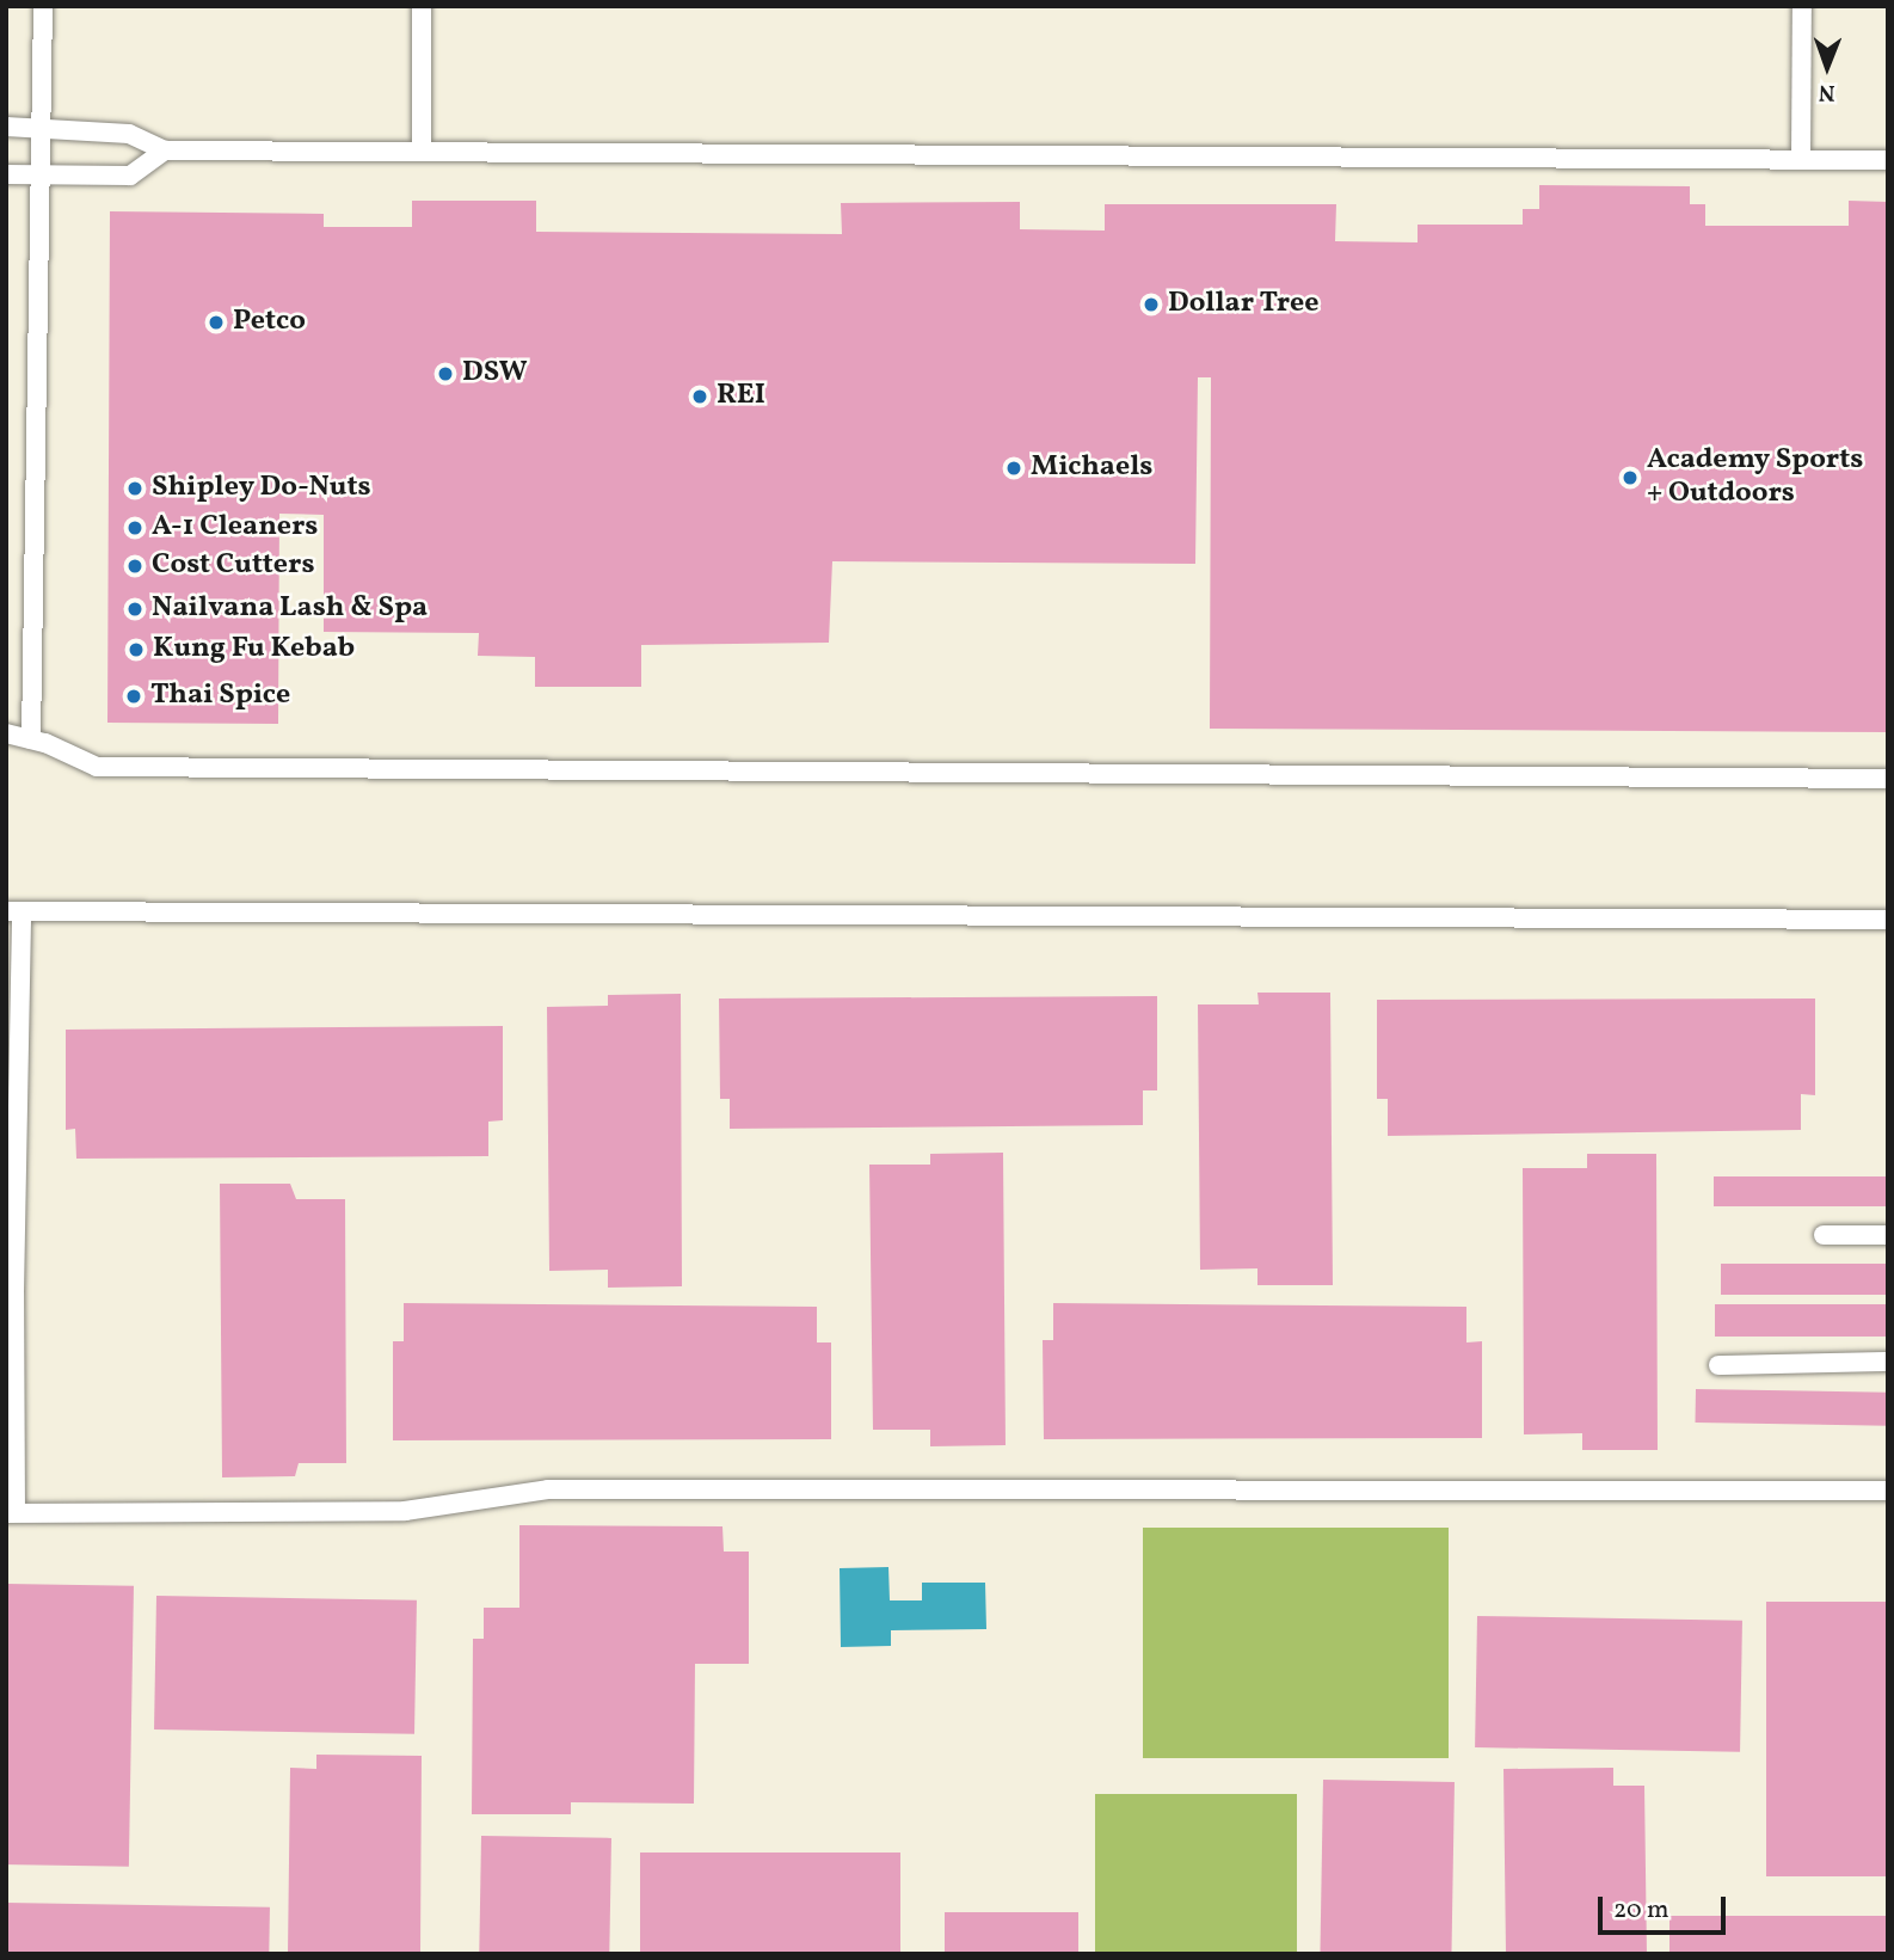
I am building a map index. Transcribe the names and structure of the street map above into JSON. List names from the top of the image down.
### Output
{
  "places": [
    "Dollar Tree",
    "Petco",
    "DSW",
    "REI",
    "Michaels",
    "Academy Sports + Outdoors",
    "Shipley Do-Nuts",
    "A-1 Cleaners",
    "Cost Cutters",
    "Nailvana Lash & Spa",
    "Kung Fu Kebab",
    "Thai Spice"
  ],
  "scale_bar": "20 m",
  "north": "bottom"
}
